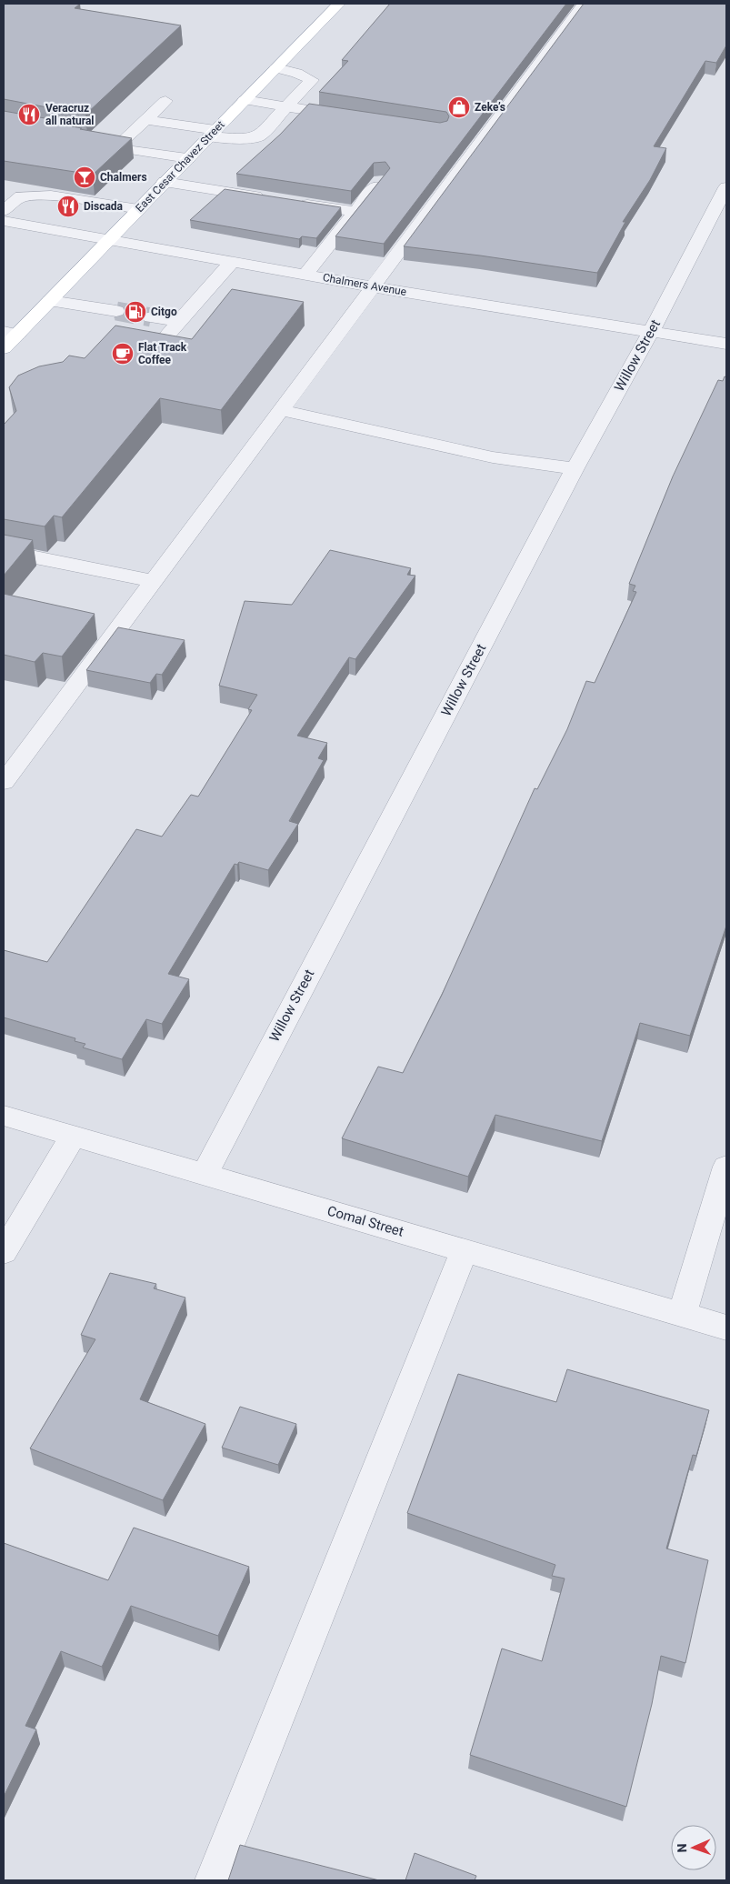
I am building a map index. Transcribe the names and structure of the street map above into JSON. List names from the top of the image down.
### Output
{
  "streets": {
    "main road": ["East Cesar Chavez Street"],
    "street": ["Chalmers Avenue", "Willow Street", "Comal Street"]
  },
  "crossings": [
    ["East Cesar Chavez Street", "Chalmers Avenue"],
    ["Chalmers Avenue", "Willow Street"],
    ["Willow Street", "Comal Street"]
  ],
  "places": {
    "shop": ["Zeke’s"],
    "restaurant": ["Veracruz all natural", "Discada"],
    "bar": ["Chalmers"],
    "fuel station": ["Citgo"],
    "cafe": ["Flat Track Coffee"]
  },
  "north": "left"
}
